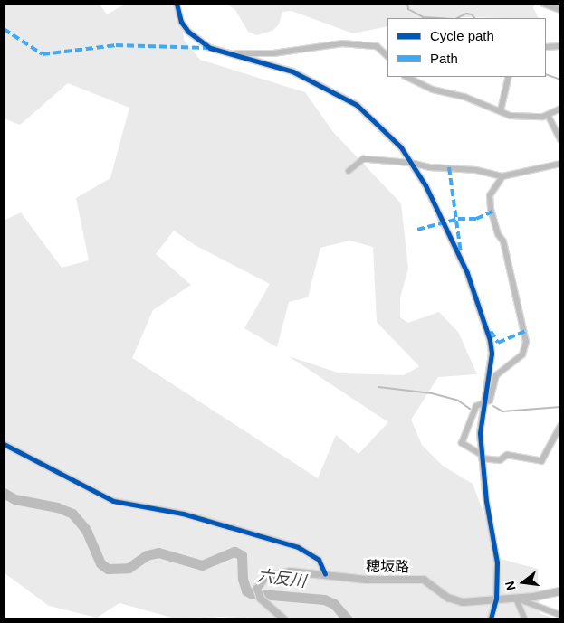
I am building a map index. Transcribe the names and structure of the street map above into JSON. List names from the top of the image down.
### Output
{
  "streets": {
    "main road": ["穂坂路"]
  },
  "water": ["六反川"],
  "legend": ["Cycle path", "Path"],
  "north": "left"
}
